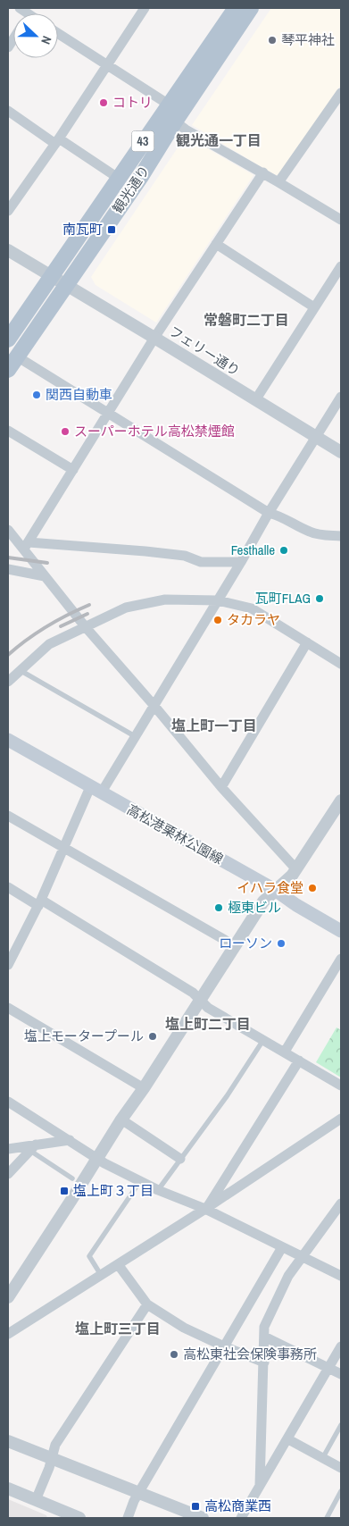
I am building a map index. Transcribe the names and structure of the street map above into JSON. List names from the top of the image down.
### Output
{
  "streets": {
    "main road": ["43", "観光通り", "高松港栗林公園線"],
    "street": ["フェリー通り"]
  },
  "crossings": [
    ["観光通り", "フェリー通り"]
  ],
  "districts": [
    "観光通一丁目",
    "常磐町二丁目",
    "塩上町一丁目",
    "塩上町二丁目",
    "塩上町三丁目"
  ],
  "places": {
    "other": [
      "琴平神社",
      "コトリ",
      "関西自動車",
      "スーパーホテル高松禁煙館",
      "Festhalle",
      "瓦町FLAG",
      "タカラヤ",
      "イハラ食堂",
      "極東ビル",
      "ローソン",
      "塩上モータープール",
      "高松東社会保険事務所"
    ],
    "transit": ["南瓦町", "塩上町３丁目", "高松商業西"]
  },
  "north": "right"
}
